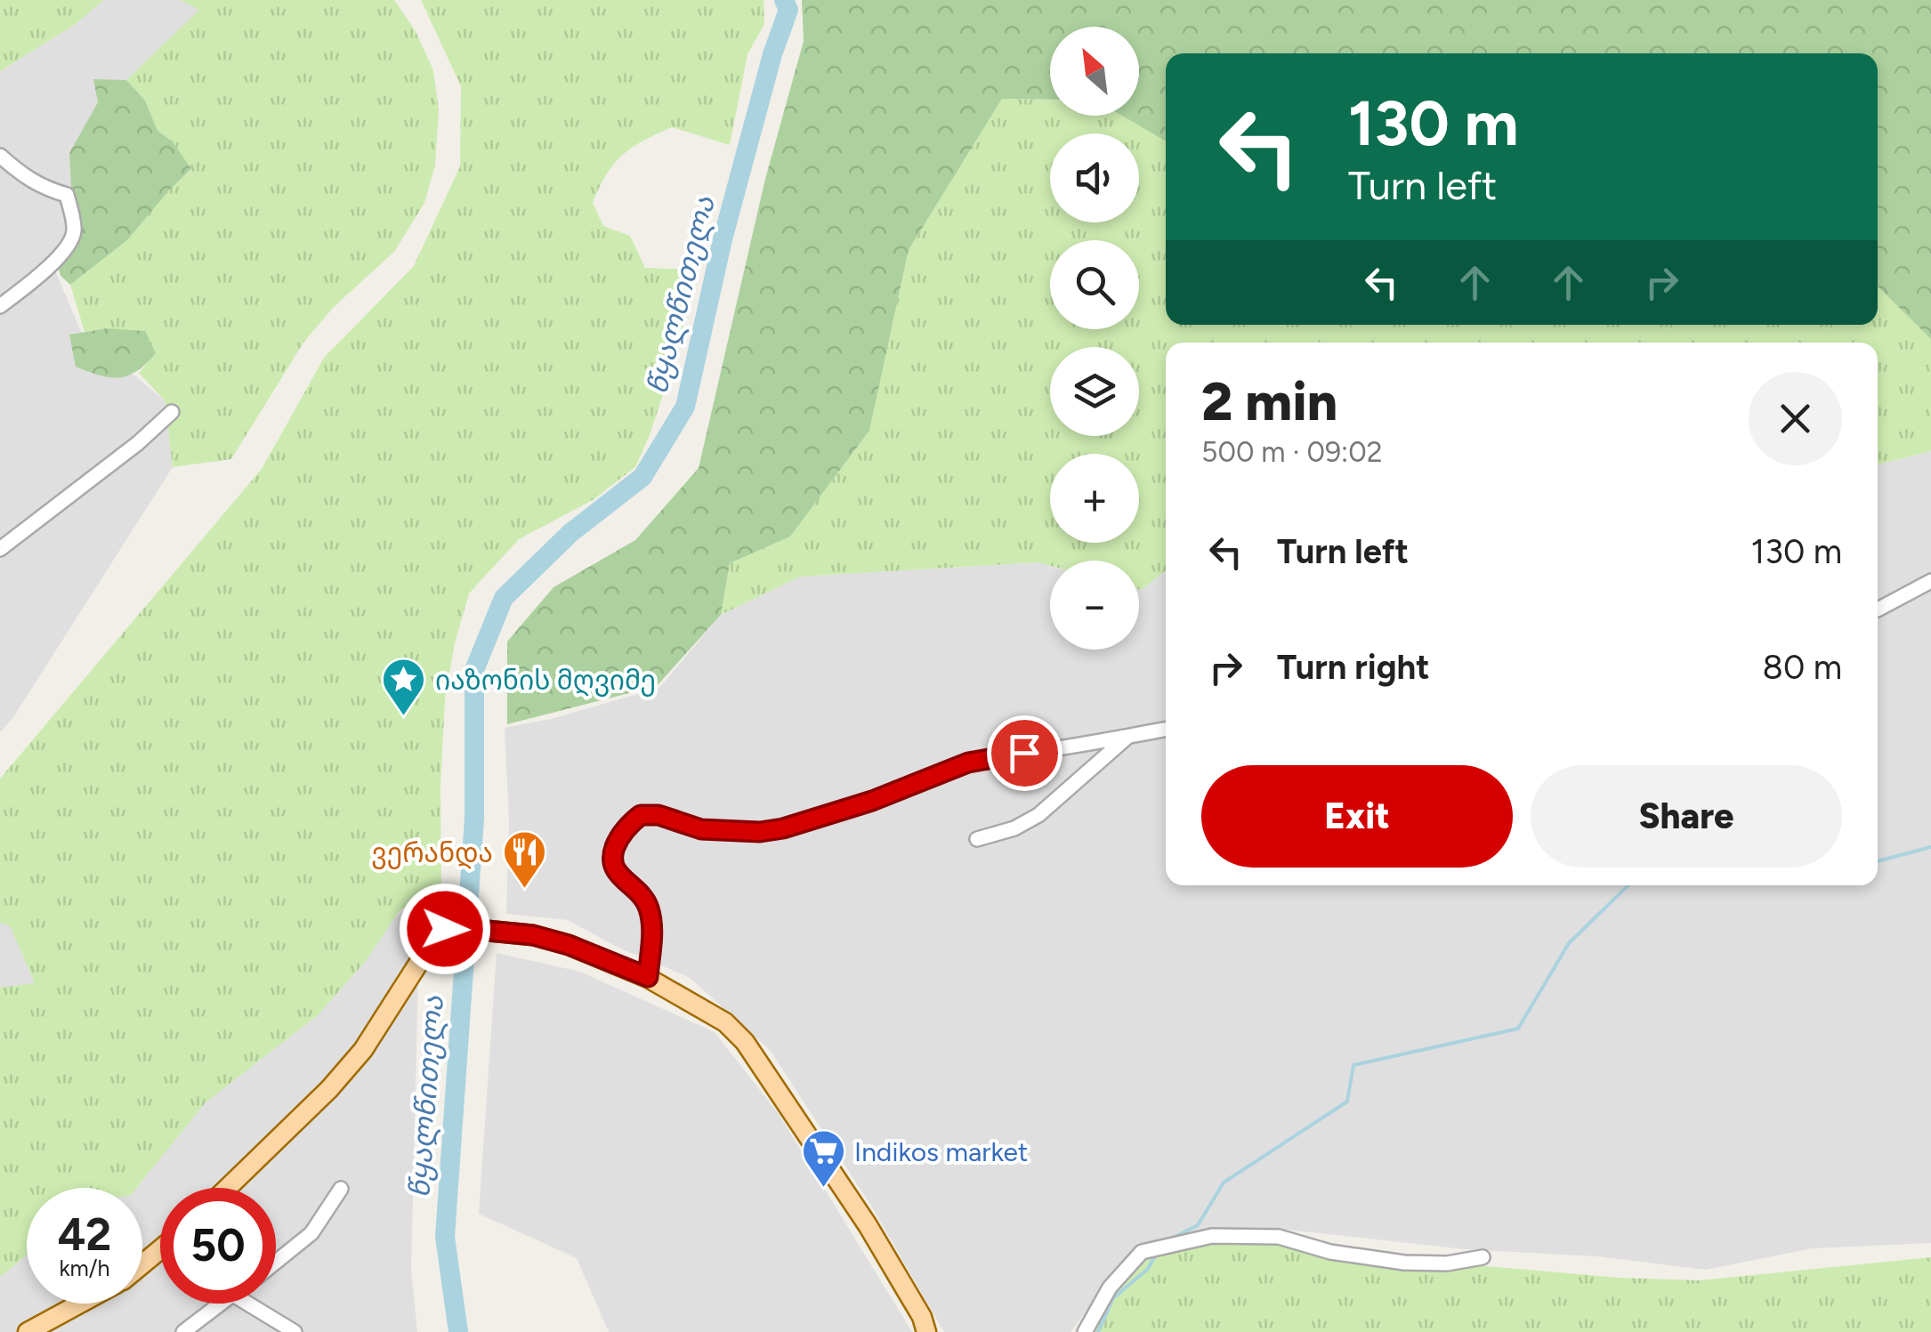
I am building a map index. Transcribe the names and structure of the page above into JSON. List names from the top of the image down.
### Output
{
  "water": ["წყალწითელა"],
  "places": {
    "place": ["იაზონის მღვიმე"],
    "restaurant": ["ვერანდა"],
    "supermarket": ["Indikos market"]
  },
  "north": "top left",
  "page": {
    "map_buttons": ["+", "−"],
    "turn": ["130 m", "Turn left"],
    "heading": ["2 min", "500 m · 09:02"],
    "list": [
      {
        "name": "Turn left",
        "value": "130 m"
      },
      {
        "name": "Turn right",
        "value": "80 m"
      }
    ],
    "buttons": ["Exit", "Share"],
    "speed": "42 km/h",
    "limit": "50"
  }
}
